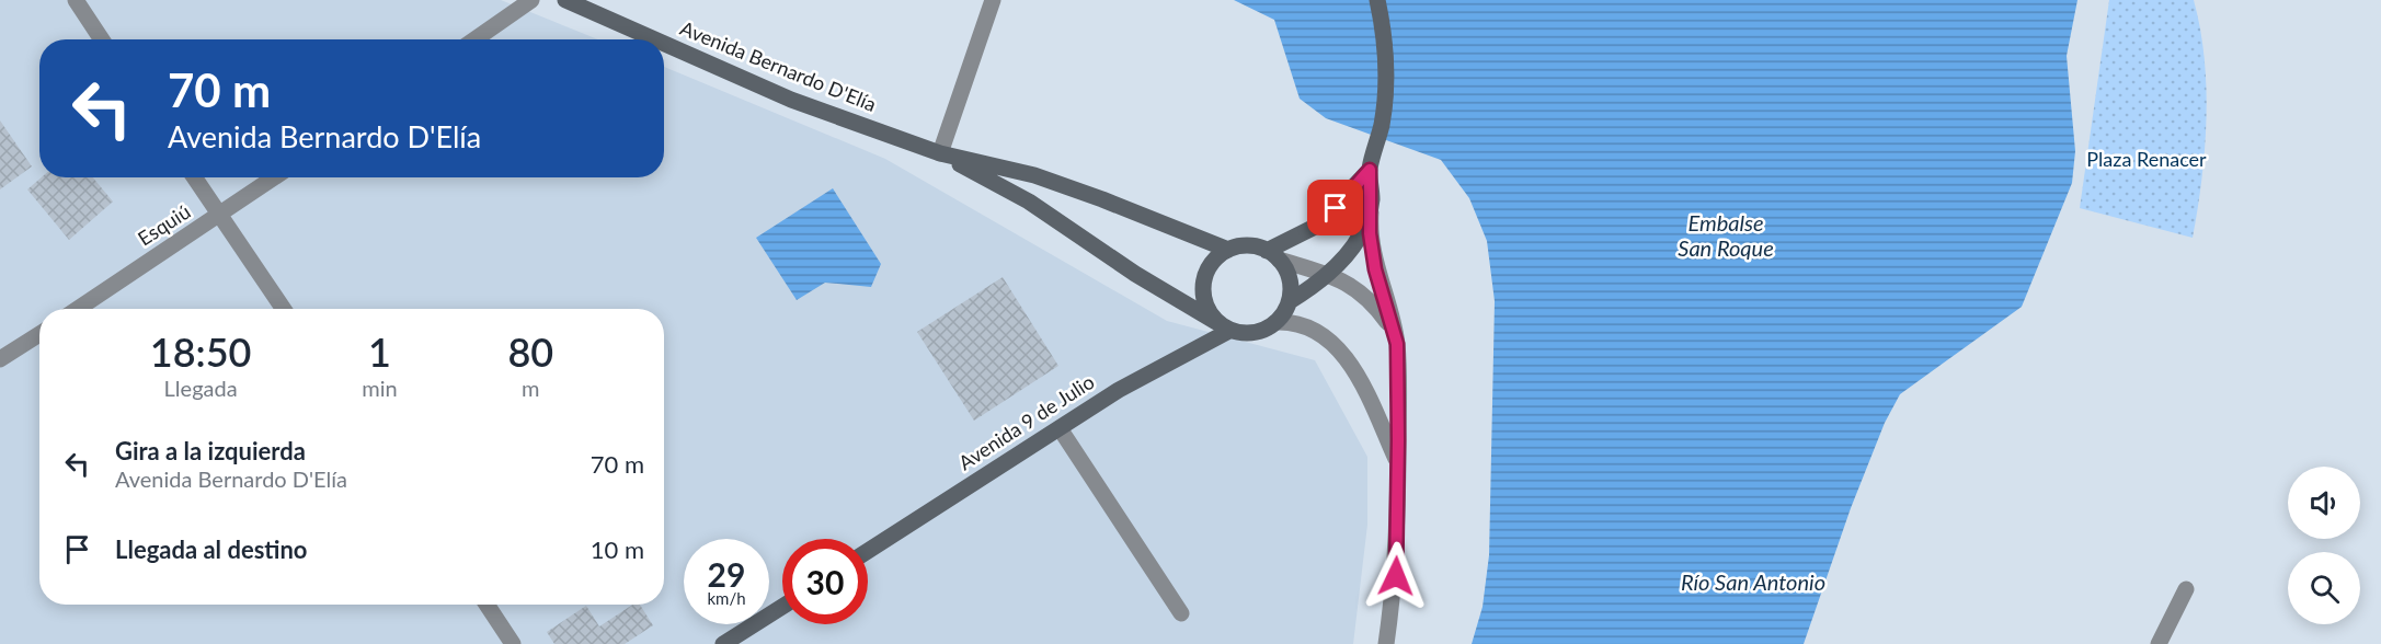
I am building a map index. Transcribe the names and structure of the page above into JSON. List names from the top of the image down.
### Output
{
  "streets": {
    "main road": ["Avenida Bernardo D'Elía", "Avenida 9 de Julio"],
    "street": ["Esquiú"]
  },
  "crossings": [
    ["Avenida Bernardo D'Elía", "Avenida 9 de Julio"]
  ],
  "water": ["Embalse San Roque", "Río San Antonio"],
  "parks": ["Plaza Renacer"],
  "page": {
    "turn": ["70 m", "Avenida Bernardo D'Elía"],
    "eta": [
      "18:50",
      "Llegada",
      "1",
      "min",
      "80",
      "m"
    ],
    "list": [
      {
        "name": "Gira a la izquierda",
        "note": "Avenida Bernardo D'Elía",
        "value": "70 m"
      },
      {
        "name": "Llegada al destino",
        "value": "10 m"
      }
    ],
    "speed": "29 km/h",
    "limit": "30"
  }
}
